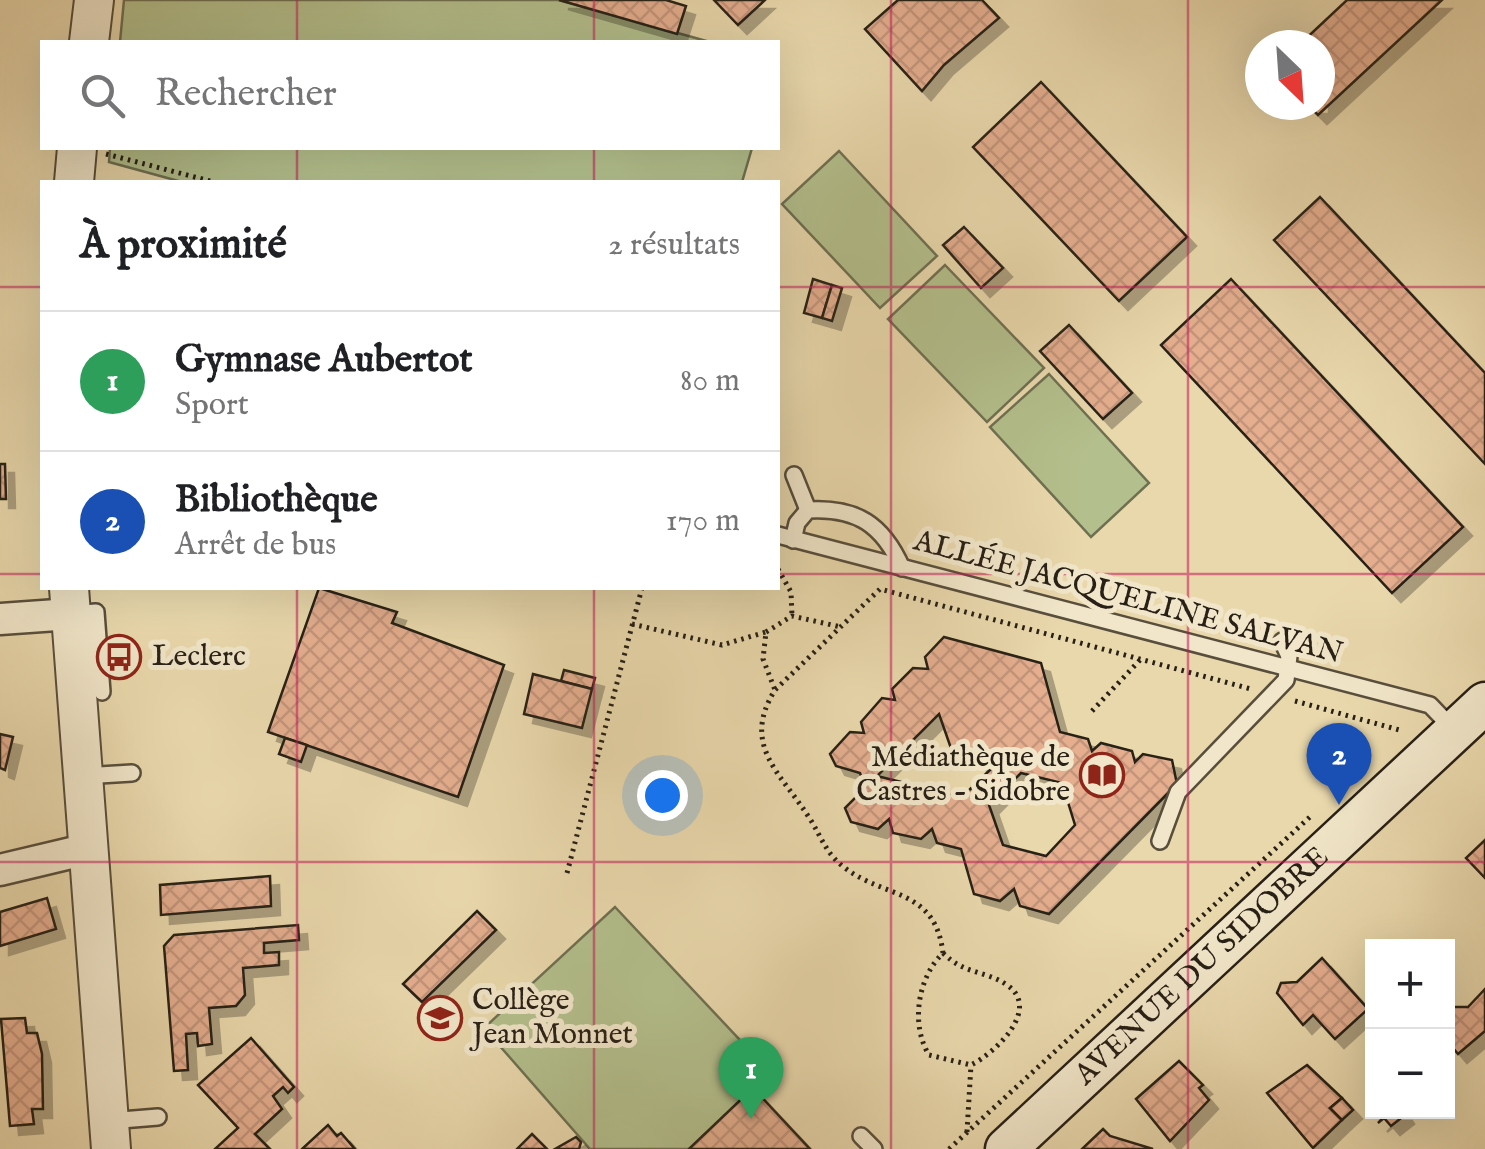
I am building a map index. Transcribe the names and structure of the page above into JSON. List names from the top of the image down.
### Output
{
  "streets": {
    "main road": ["AVENUE DU SIDOBRE"],
    "lane": ["ALLÉE JACQUELINE SALVAN"]
  },
  "crossings": [
    ["ALLÉE JACQUELINE SALVAN", "AVENUE DU SIDOBRE"]
  ],
  "places": {
    "bus stop": ["Leclerc"],
    "library": ["Médiathèque de Castres - Sidobre"],
    "school or university": ["Collège Jean Monnet"]
  },
  "north": "bottom right",
  "page": {
    "search": "Rechercher",
    "heading": ["À proximité", "2 résultats"],
    "list": [
      {
        "mark": "1",
        "name": "Gymnase Aubertot",
        "note": "Sport",
        "value": "80 m"
      },
      {
        "mark": "2",
        "name": "Bibliothèque",
        "note": "Arrêt de bus",
        "value": "170 m"
      }
    ],
    "pins": ["2", "1"],
    "map_buttons": ["+", "−"]
  }
}
